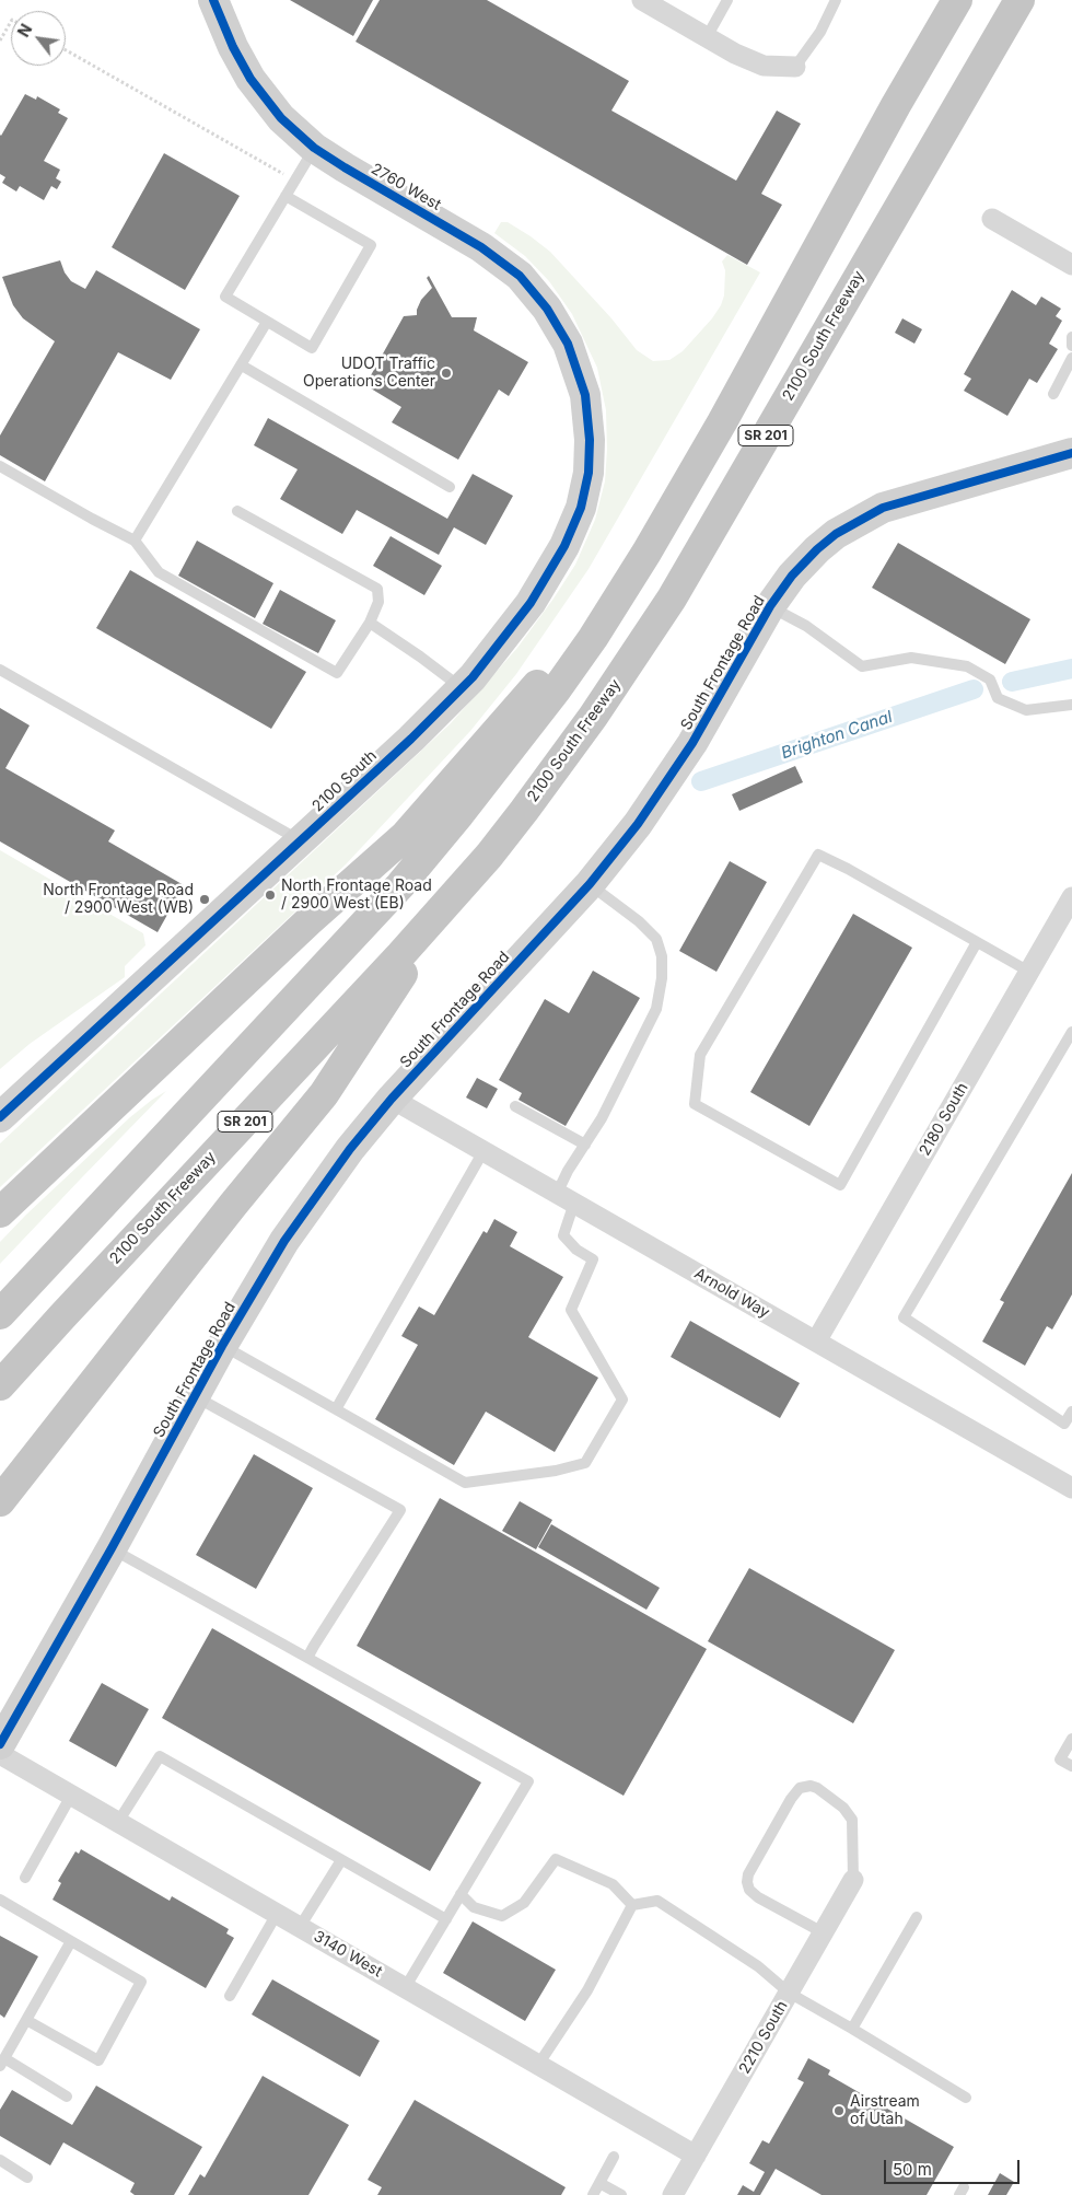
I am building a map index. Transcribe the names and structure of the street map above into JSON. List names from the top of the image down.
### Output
{
  "streets": {
    "highway": ["2100 South Freeway", "SR 201"],
    "street": [
      "2760 West",
      "South Frontage Road",
      "2100 South",
      "2180 South",
      "Arnold Way",
      "3140 West",
      "2210 South"
    ]
  },
  "crossings": [
    ["2760 West", "2100 South"],
    ["South Frontage Road", "Arnold Way"],
    ["2180 South", "Arnold Way"],
    ["3140 West", "2210 South"]
  ],
  "water": ["Brighton Canal"],
  "places": [
    "UDOT Traffic Operations Center",
    "North Frontage Road / 2900 West (EB)",
    "North Frontage Road / 2900 West (WB)",
    "Airstream of Utah"
  ],
  "scale_bar": "50 m",
  "north": "top left"
}
